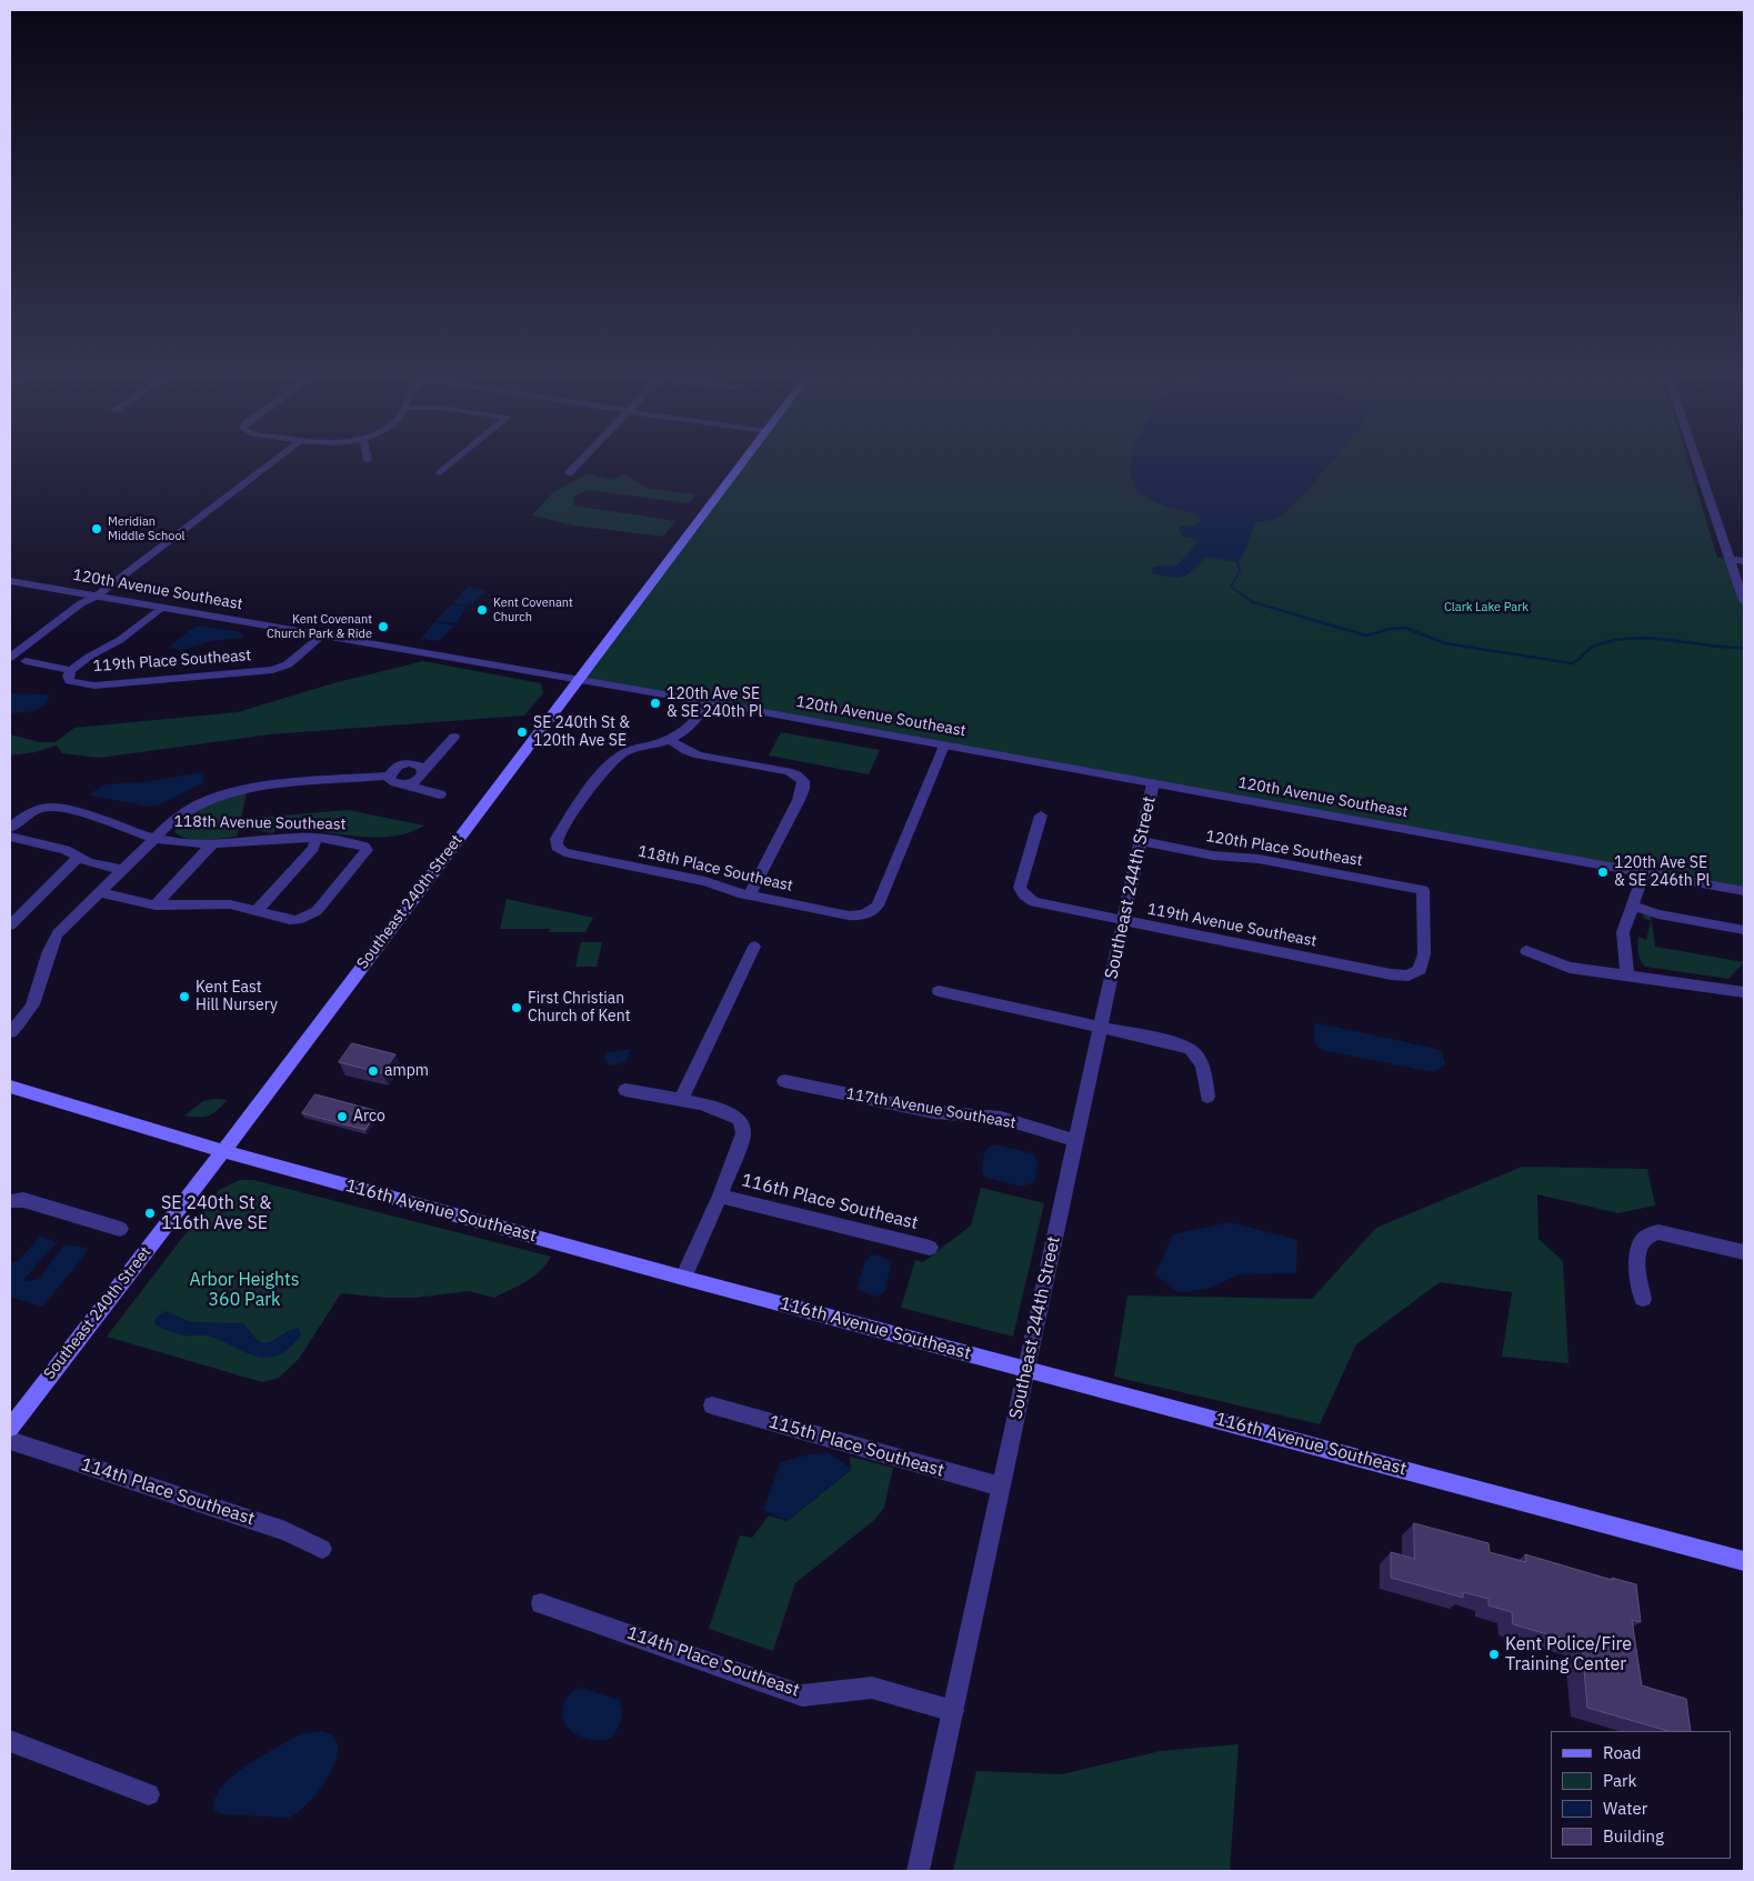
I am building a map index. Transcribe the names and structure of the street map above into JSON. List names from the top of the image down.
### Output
{
  "streets": {
    "main road": ["Southeast 240th Street", "116th Avenue Southeast"],
    "street": [
      "120th Avenue Southeast",
      "119th Place Southeast",
      "118th Avenue Southeast",
      "120th Place Southeast",
      "118th Place Southeast",
      "Southeast 244th Street",
      "119th Avenue Southeast",
      "117th Avenue Southeast",
      "116th Place Southeast",
      "115th Place Southeast",
      "114th Place Southeast"
    ]
  },
  "crossings": [
    ["120th Avenue Southeast", "119th Place Southeast"],
    ["120th Avenue Southeast", "118th Place Southeast"],
    ["120th Avenue Southeast", "Southeast 244th Street"],
    ["120th Avenue Southeast", "Southeast 240th Street"],
    ["120th Place Southeast", "Southeast 244th Street"],
    ["120th Place Southeast", "119th Avenue Southeast"],
    ["Southeast 244th Street", "119th Avenue Southeast"],
    ["Southeast 244th Street", "117th Avenue Southeast"],
    ["Southeast 244th Street", "116th Avenue Southeast"],
    ["Southeast 244th Street", "115th Place Southeast"],
    ["Southeast 244th Street", "114th Place Southeast"],
    ["Southeast 240th Street", "116th Avenue Southeast"]
  ],
  "parks": ["Clark Lake Park", "Arbor Heights 360 Park"],
  "places": [
    "Meridian Middle School",
    "Kent Covenant Church",
    "Kent Covenant Church Park & Ride",
    "120th Ave SE & SE 240th Pl",
    "SE 240th St & 120th Ave SE",
    "120th Ave SE & SE 246th Pl",
    "Kent East Hill Nursery",
    "First Christian Church of Kent",
    "ampm",
    "Arco",
    "SE 240th St & 116th Ave SE",
    "Kent Police/Fire Training Center"
  ],
  "legend": [
    "Road",
    "Park",
    "Water",
    "Building"
  ]
}
